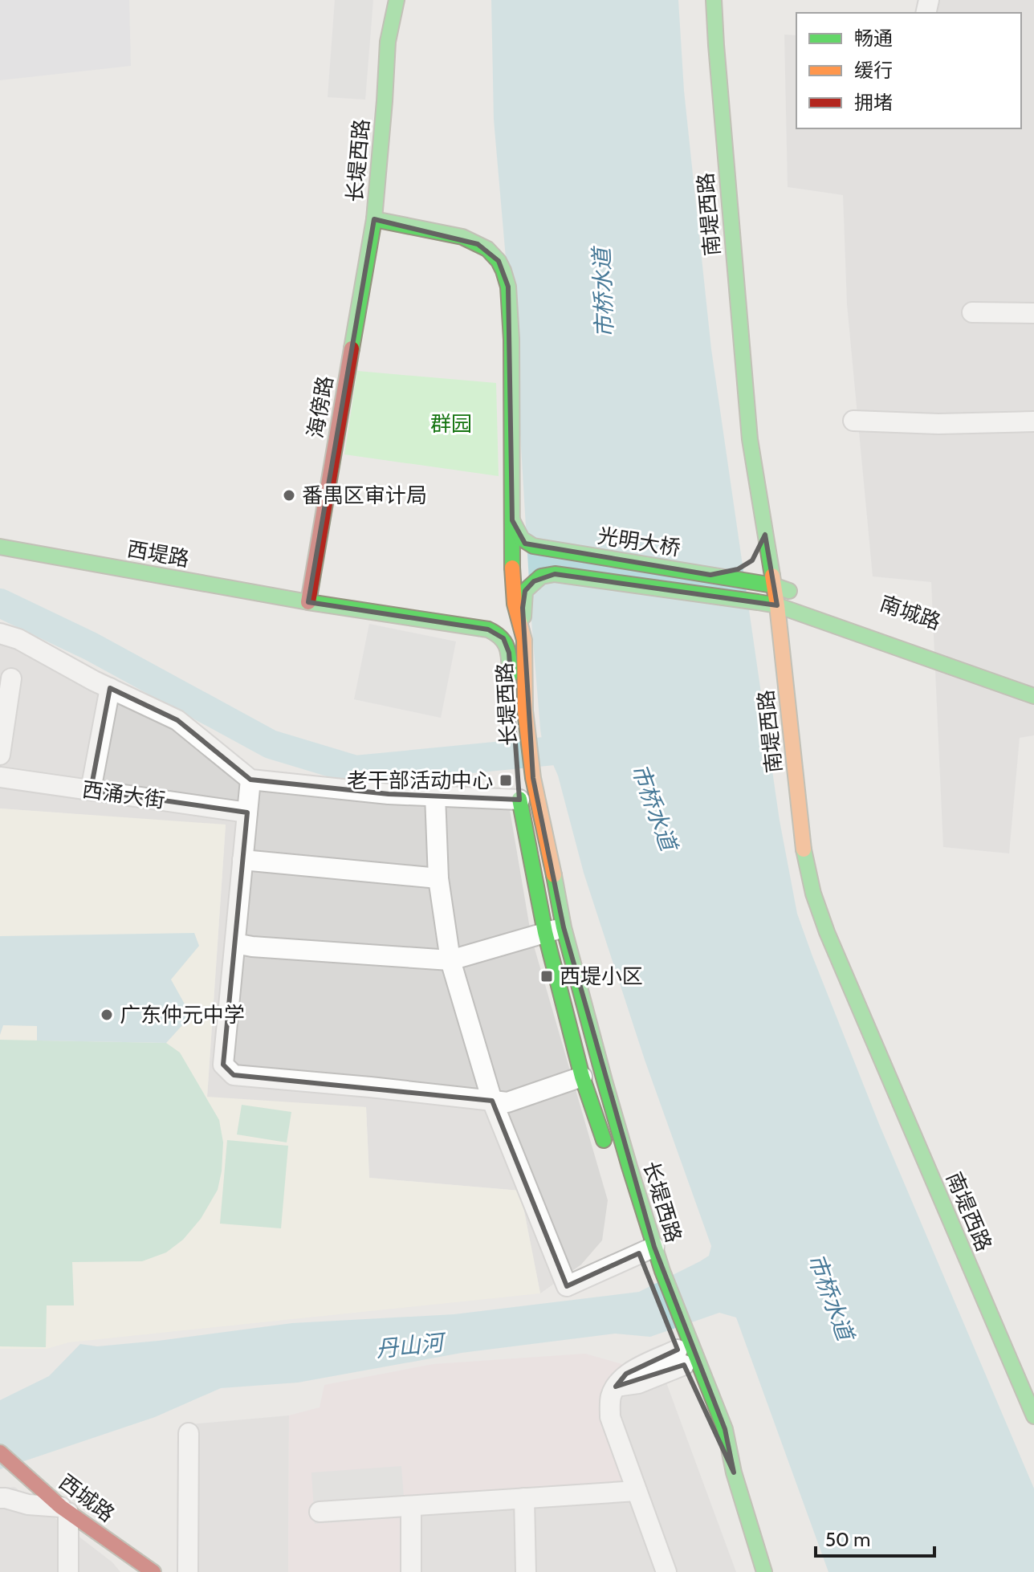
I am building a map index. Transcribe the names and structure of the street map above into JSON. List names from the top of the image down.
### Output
{
  "streets": {
    "street": [
      "长堤西路",
      "南堤西路",
      "海傍路",
      "光明大桥",
      "西堤路",
      "南城路",
      "西涌大街",
      "西城路"
    ]
  },
  "crossings": [
    ["长堤西路", "海傍路"],
    ["长堤西路", "光明大桥"],
    ["长堤西路", "西堤路"],
    ["南堤西路", "光明大桥"],
    ["南堤西路", "南城路"],
    ["海傍路", "西堤路"],
    ["光明大桥", "南城路"]
  ],
  "water": ["市桥水道", "丹山河"],
  "parks": ["群园"],
  "places": {
    "other": ["番禺区审计局", "广东仲元中学"],
    "transit": ["老干部活动中心", "西堤小区"]
  },
  "legend": ["畅通", "缓行", "拥堵"],
  "scale_bar": "50 m"
}
